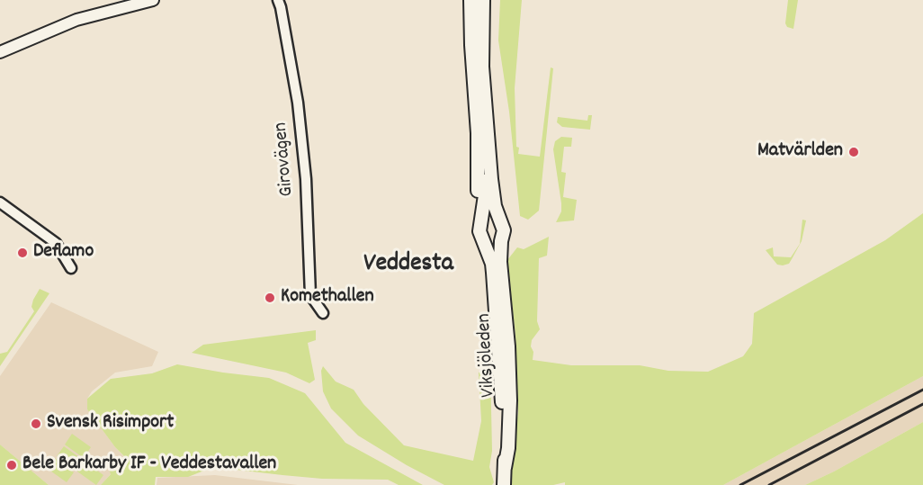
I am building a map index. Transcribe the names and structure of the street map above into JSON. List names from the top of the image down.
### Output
{
  "streets": {
    "main road": ["Viksjöleden"],
    "street": ["Girovägen"]
  },
  "districts": ["Veddesta"],
  "places": [
    "Matvärlden",
    "Deflamo",
    "Komethallen",
    "Svensk Risimport",
    "Bele Barkarby IF - Veddestavallen"
  ]
}
